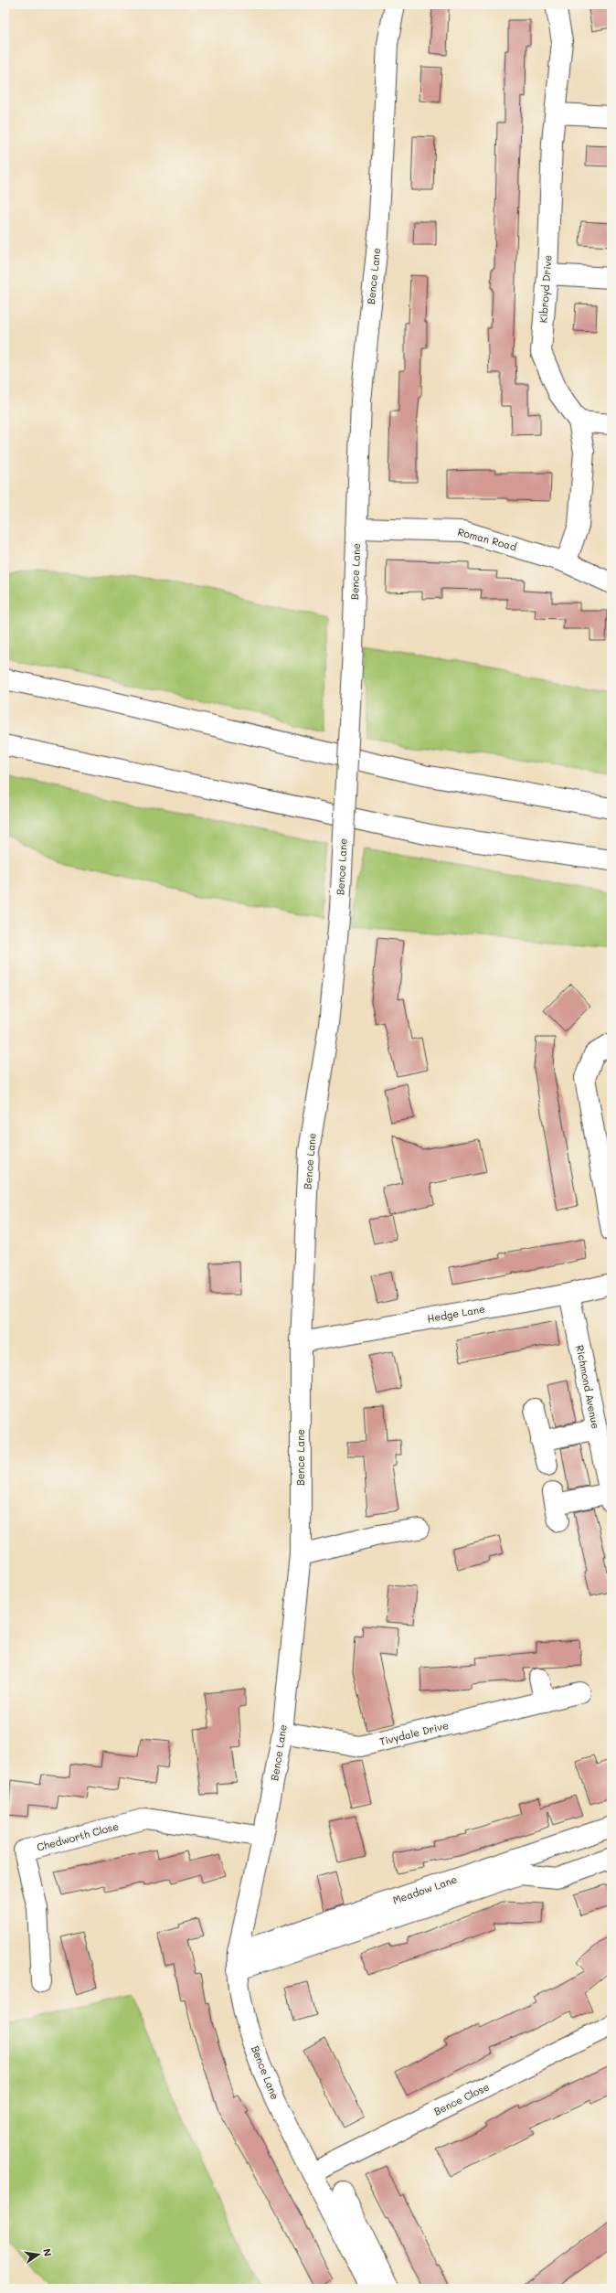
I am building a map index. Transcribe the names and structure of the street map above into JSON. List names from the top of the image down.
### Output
{
  "streets": {
    "main road": [
      "Bence Lane",
      "Kibroyd Drive",
      "Roman Road",
      "Hedge Lane",
      "Richmond Avenue",
      "Tivydale Drive",
      "Chedworth Close",
      "Meadow Lane",
      "Bence Close"
    ]
  },
  "crossings": [
    ["Bence Lane", "Roman Road"],
    ["Bence Lane", "Hedge Lane"],
    ["Bence Lane", "Tivydale Drive"],
    ["Bence Lane", "Chedworth Close"],
    ["Bence Lane", "Meadow Lane"],
    ["Bence Lane", "Bence Close"],
    ["Kibroyd Drive", "Roman Road"],
    ["Hedge Lane", "Richmond Avenue"]
  ],
  "north": "right"
}
